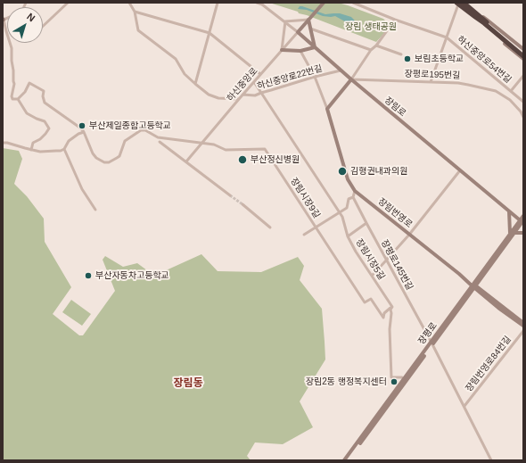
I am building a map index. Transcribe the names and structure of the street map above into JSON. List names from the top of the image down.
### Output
{
  "streets": {
    "street": [
      "하신중앙로54번길",
      "장평로195번길",
      "하신중앙로22번길",
      "하신중앙로",
      "장림로",
      "장림시장9길",
      "장림번영로",
      "장림시장5길",
      "장평로145번길",
      "장평로",
      "장림번영로84번길"
    ]
  },
  "crossings": [
    ["장평로195번길", "장림로"],
    ["하신중앙로22번길", "하신중앙로"],
    ["하신중앙로22번길", "장림로"],
    ["하신중앙로22번길", "장림시장5길"],
    ["하신중앙로", "장림로"],
    ["하신중앙로", "장림시장9길"],
    ["하신중앙로", "장림시장5길"],
    ["장림로", "장평로"],
    ["장림시장9길", "장림시장5길"],
    ["장림번영로", "장평로"],
    ["장평로145번길", "장평로"],
    ["장평로145번길", "장림번영로84번길"]
  ],
  "districts": ["장림동"],
  "parks": ["장림 생태공원"],
  "places": [
    "보림초등학교",
    "부산제일종합고등학교",
    "부산정신병원",
    "김형권내과의원",
    "부산자동차고등학교",
    "장림2동 행정복지센터"
  ],
  "north": "top right"
}
